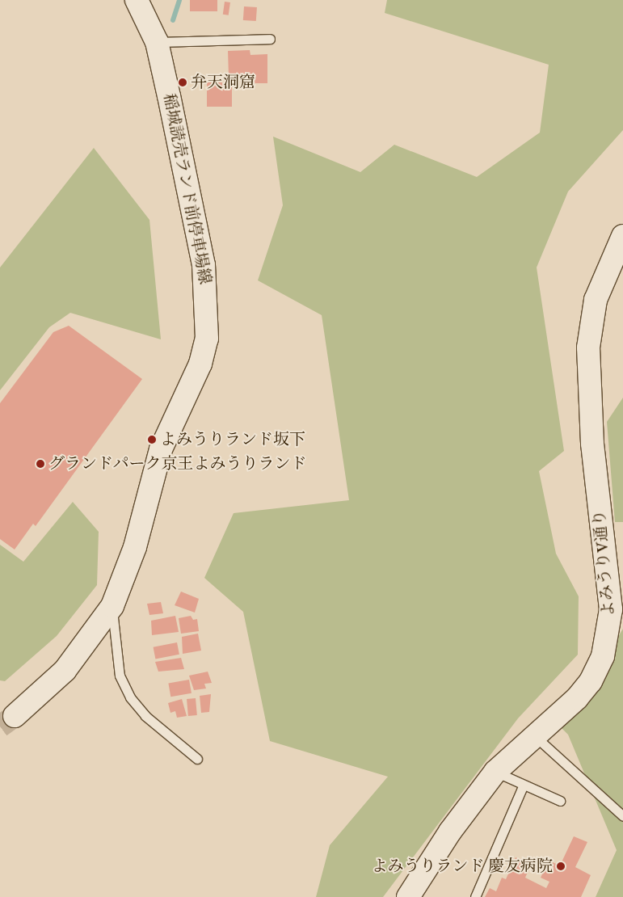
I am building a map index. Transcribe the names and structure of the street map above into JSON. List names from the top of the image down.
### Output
{
  "streets": {
    "main road": ["稲城読売ランド前停車場線", "よみうりV通り"]
  },
  "places": [
    "弁天洞窟",
    "よみうりランド坂下",
    "グランドパーク京王よみうりランド",
    "よみうりランド 慶友病院"
  ]
}
